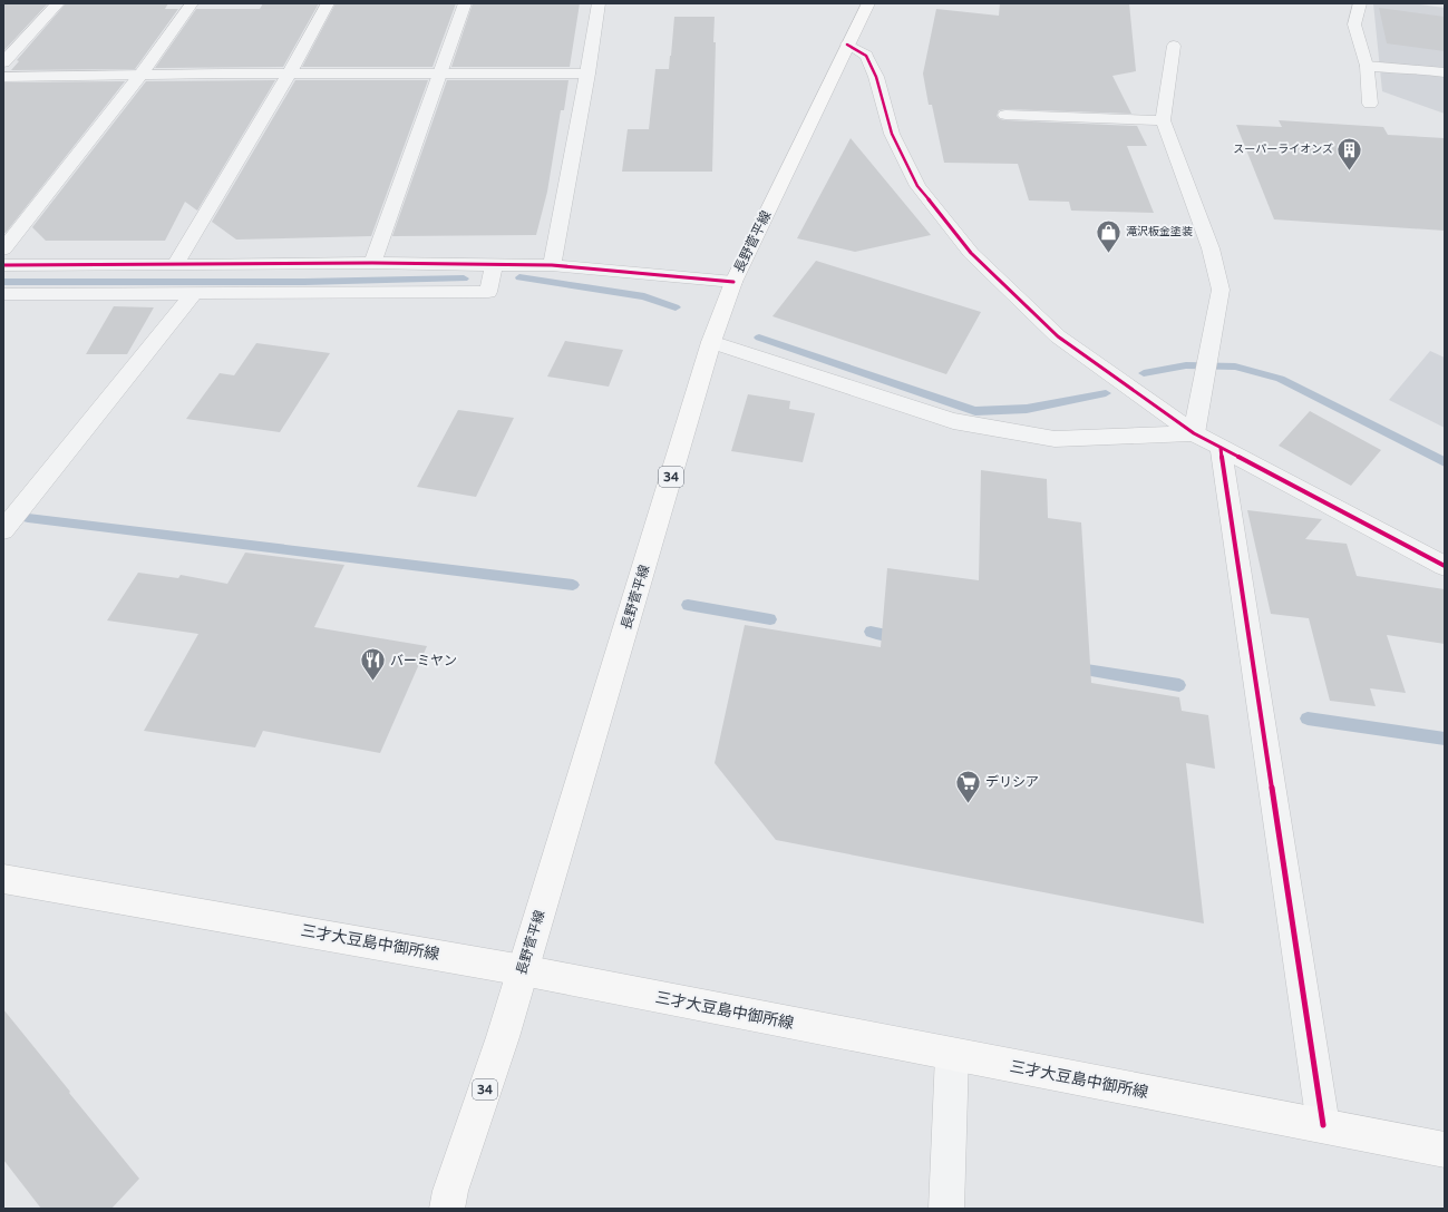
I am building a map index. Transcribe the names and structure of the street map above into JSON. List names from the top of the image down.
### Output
{
  "streets": {
    "main road": ["長野菅平線", "34", "三才大豆島中御所線"]
  },
  "crossings": [
    ["長野菅平線", "三才大豆島中御所線"]
  ],
  "places": {
    "building": ["スーパーライオンズ"],
    "shop": ["滝沢板金塗装"],
    "restaurant": ["バーミヤン"],
    "supermarket": ["デリシア"]
  }
}
